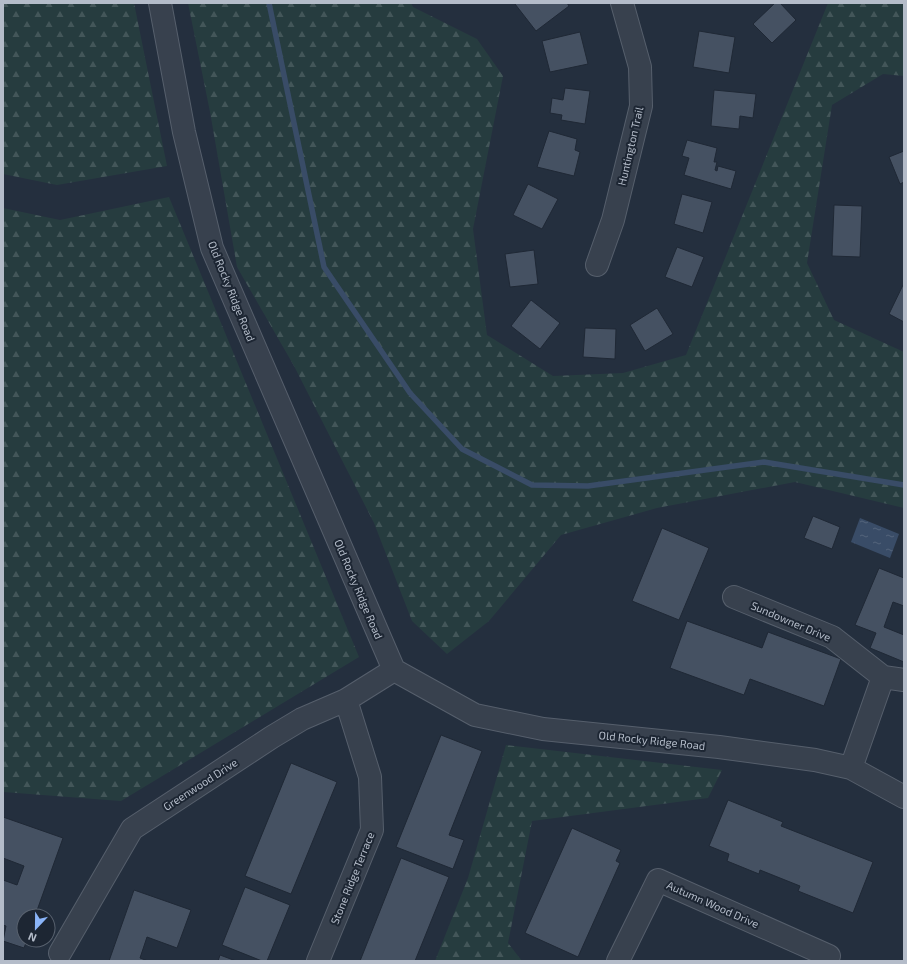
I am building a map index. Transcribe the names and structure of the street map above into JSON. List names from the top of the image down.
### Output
{
  "streets": {
    "street": [
      "Huntington Trail",
      "Old Rocky Ridge Road",
      "Sundowner Drive",
      "Greenwood Drive",
      "Stone Ridge Terrace",
      "Autumn Wood Drive"
    ]
  },
  "crossings": [
    ["Old Rocky Ridge Road", "Greenwood Drive"],
    ["Greenwood Drive", "Stone Ridge Terrace"]
  ],
  "north": "bottom"
}
